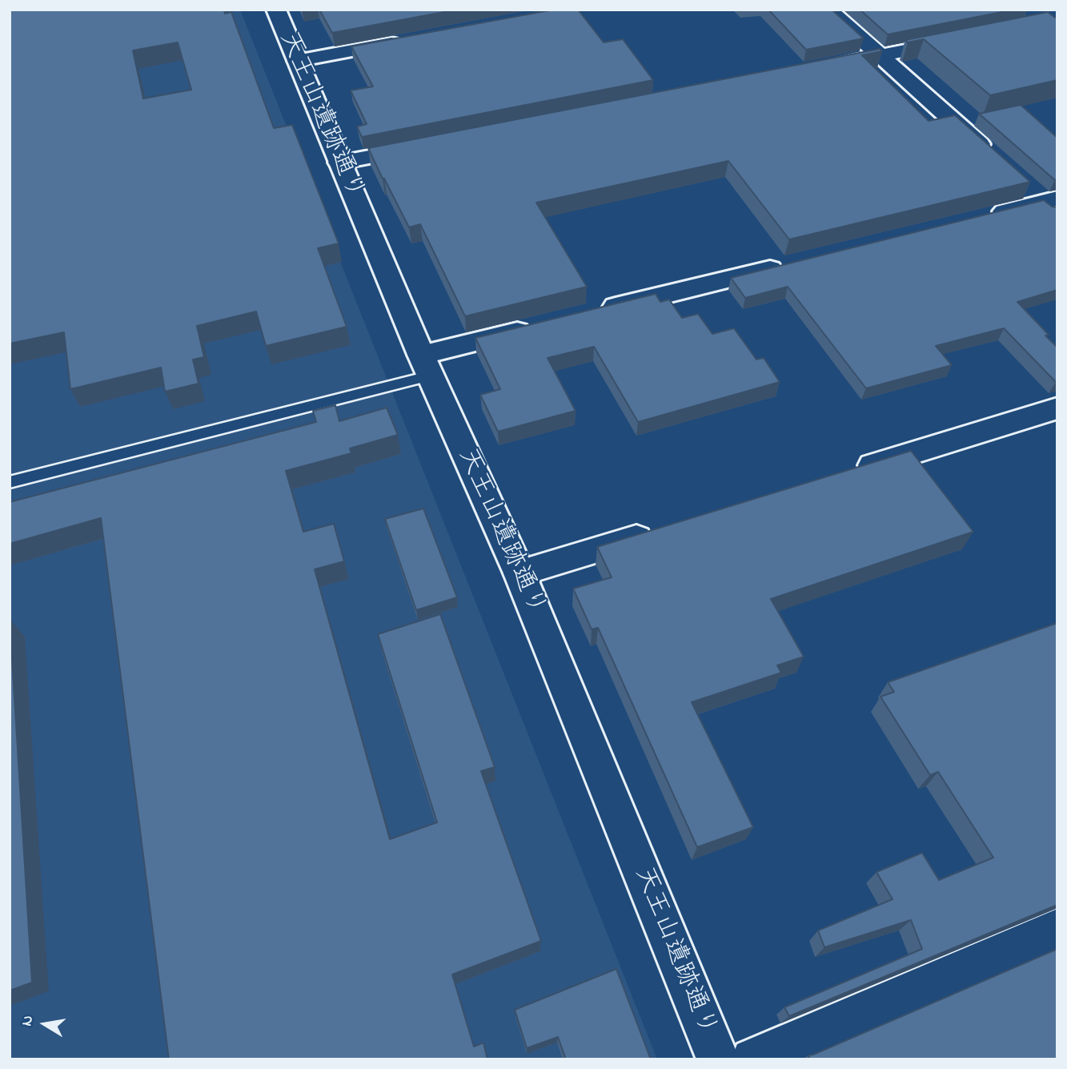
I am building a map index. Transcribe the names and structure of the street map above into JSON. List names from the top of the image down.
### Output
{
  "streets": {
    "street": ["天王山遺跡通り"]
  },
  "north": "left"
}
